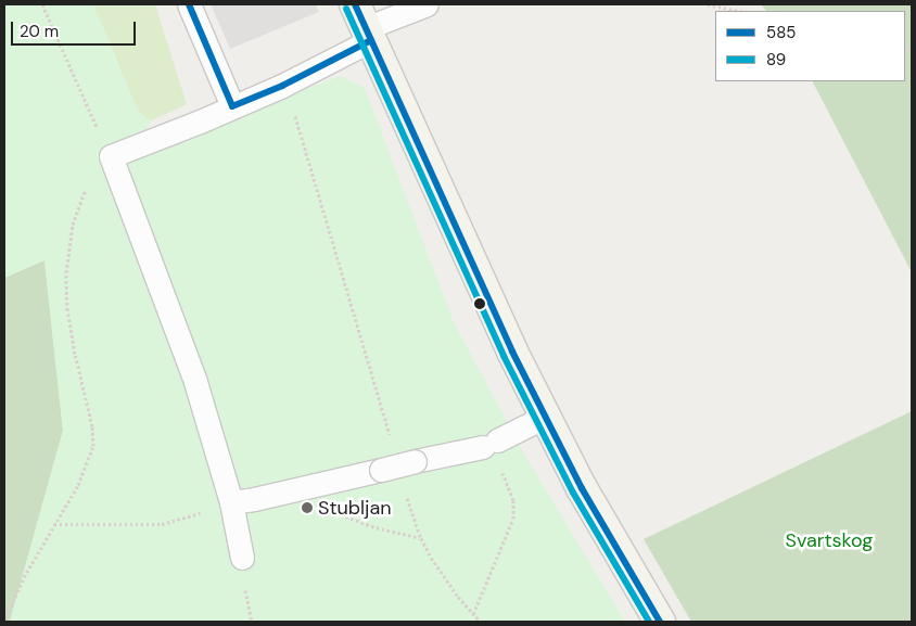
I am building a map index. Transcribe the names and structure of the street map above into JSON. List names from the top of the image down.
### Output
{
  "parks": ["Svartskog"],
  "places": ["Stubljan"],
  "lines": ["transit line 585", "transit line 89"],
  "legend": ["585", "89"],
  "scale_bar": "20 m"
}
